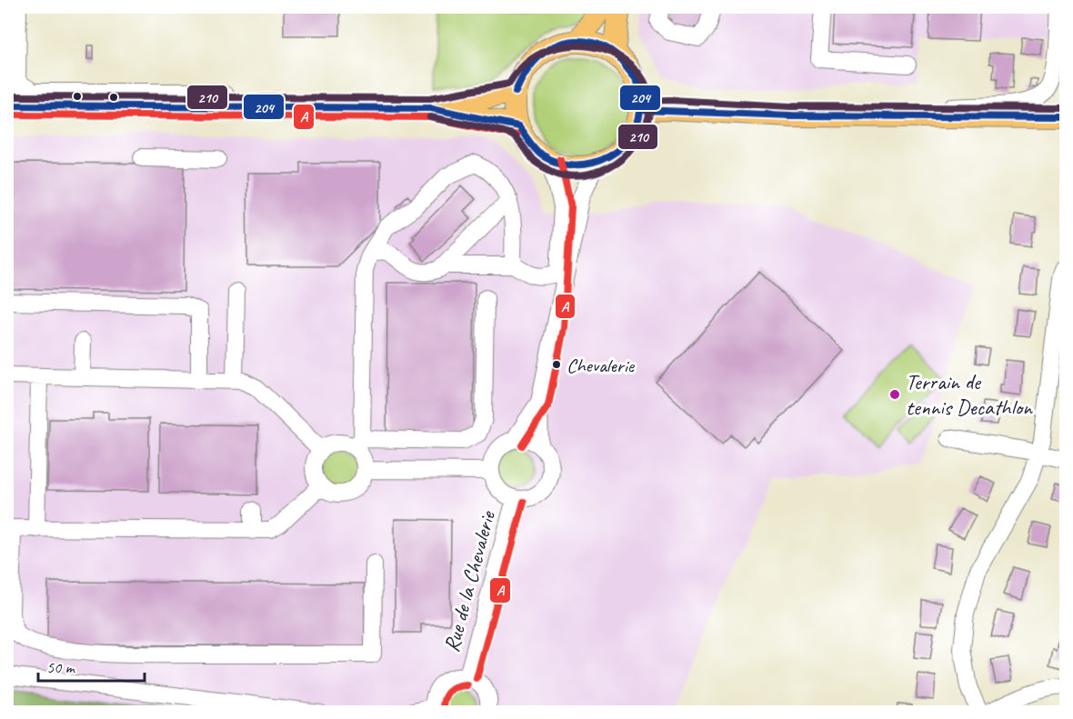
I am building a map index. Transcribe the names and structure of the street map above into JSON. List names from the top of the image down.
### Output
{
  "streets": {
    "street": ["Rue de la Chevalerie"]
  },
  "places": ["Chevalerie", "Terrain de tennis Decathlon"],
  "lines": ["transit line 204", "transit line 210", "transit line A"],
  "scale_bar": "50 m"
}
